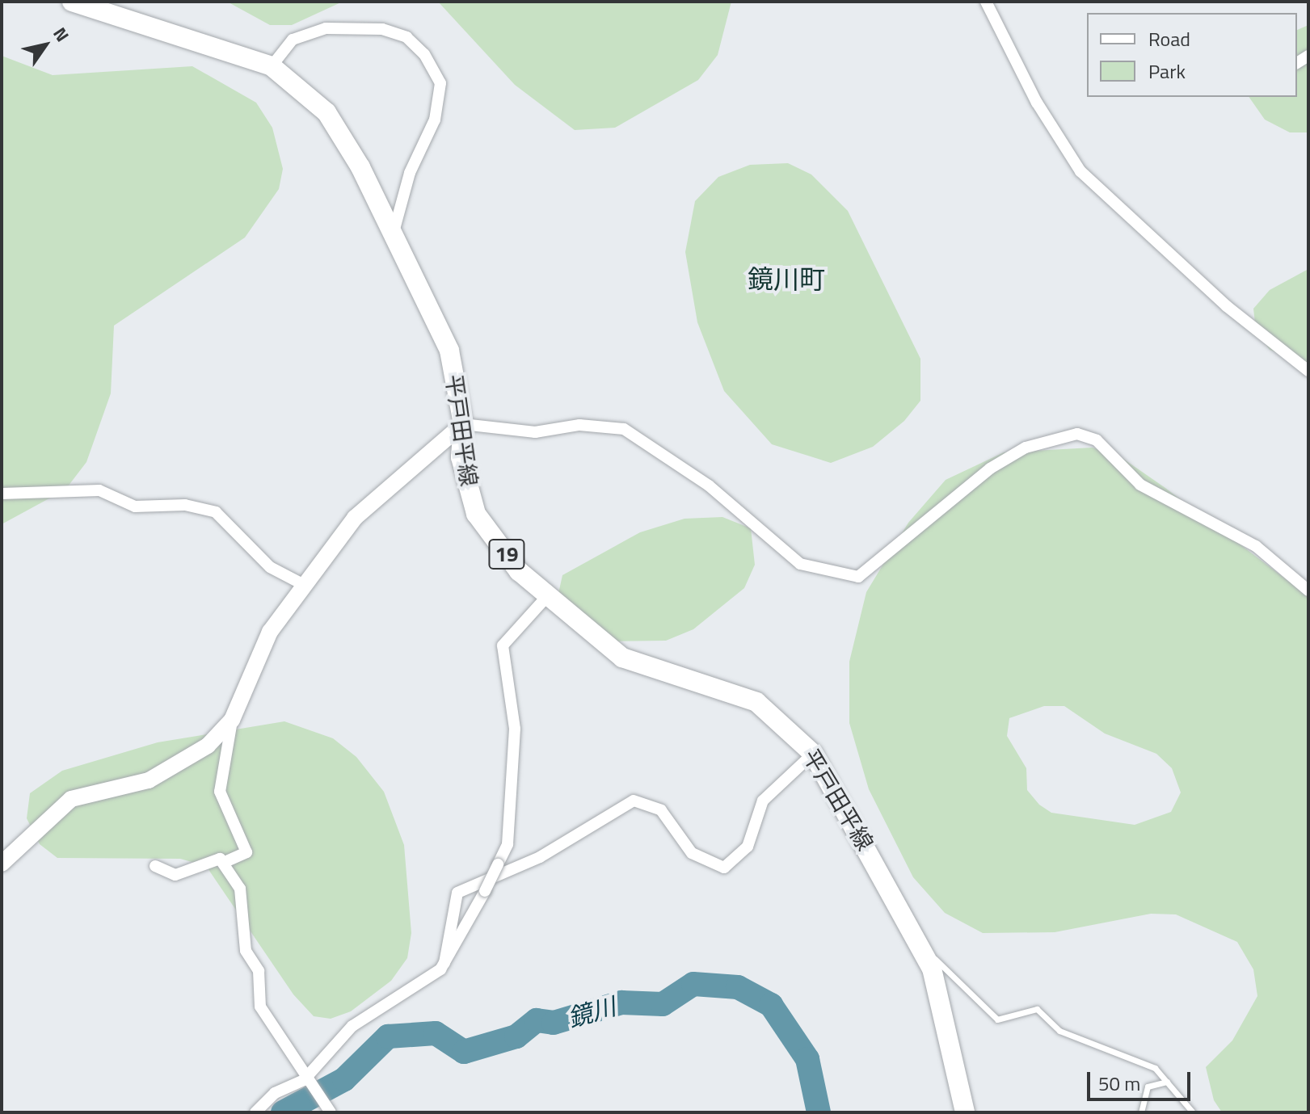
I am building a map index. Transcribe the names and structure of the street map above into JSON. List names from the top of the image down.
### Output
{
  "streets": {
    "main road": ["平戸田平線", "19"]
  },
  "districts": ["鏡川町"],
  "water": ["鏡川"],
  "legend": ["Road", "Park"],
  "scale_bar": "50 m",
  "north": "top right"
}
